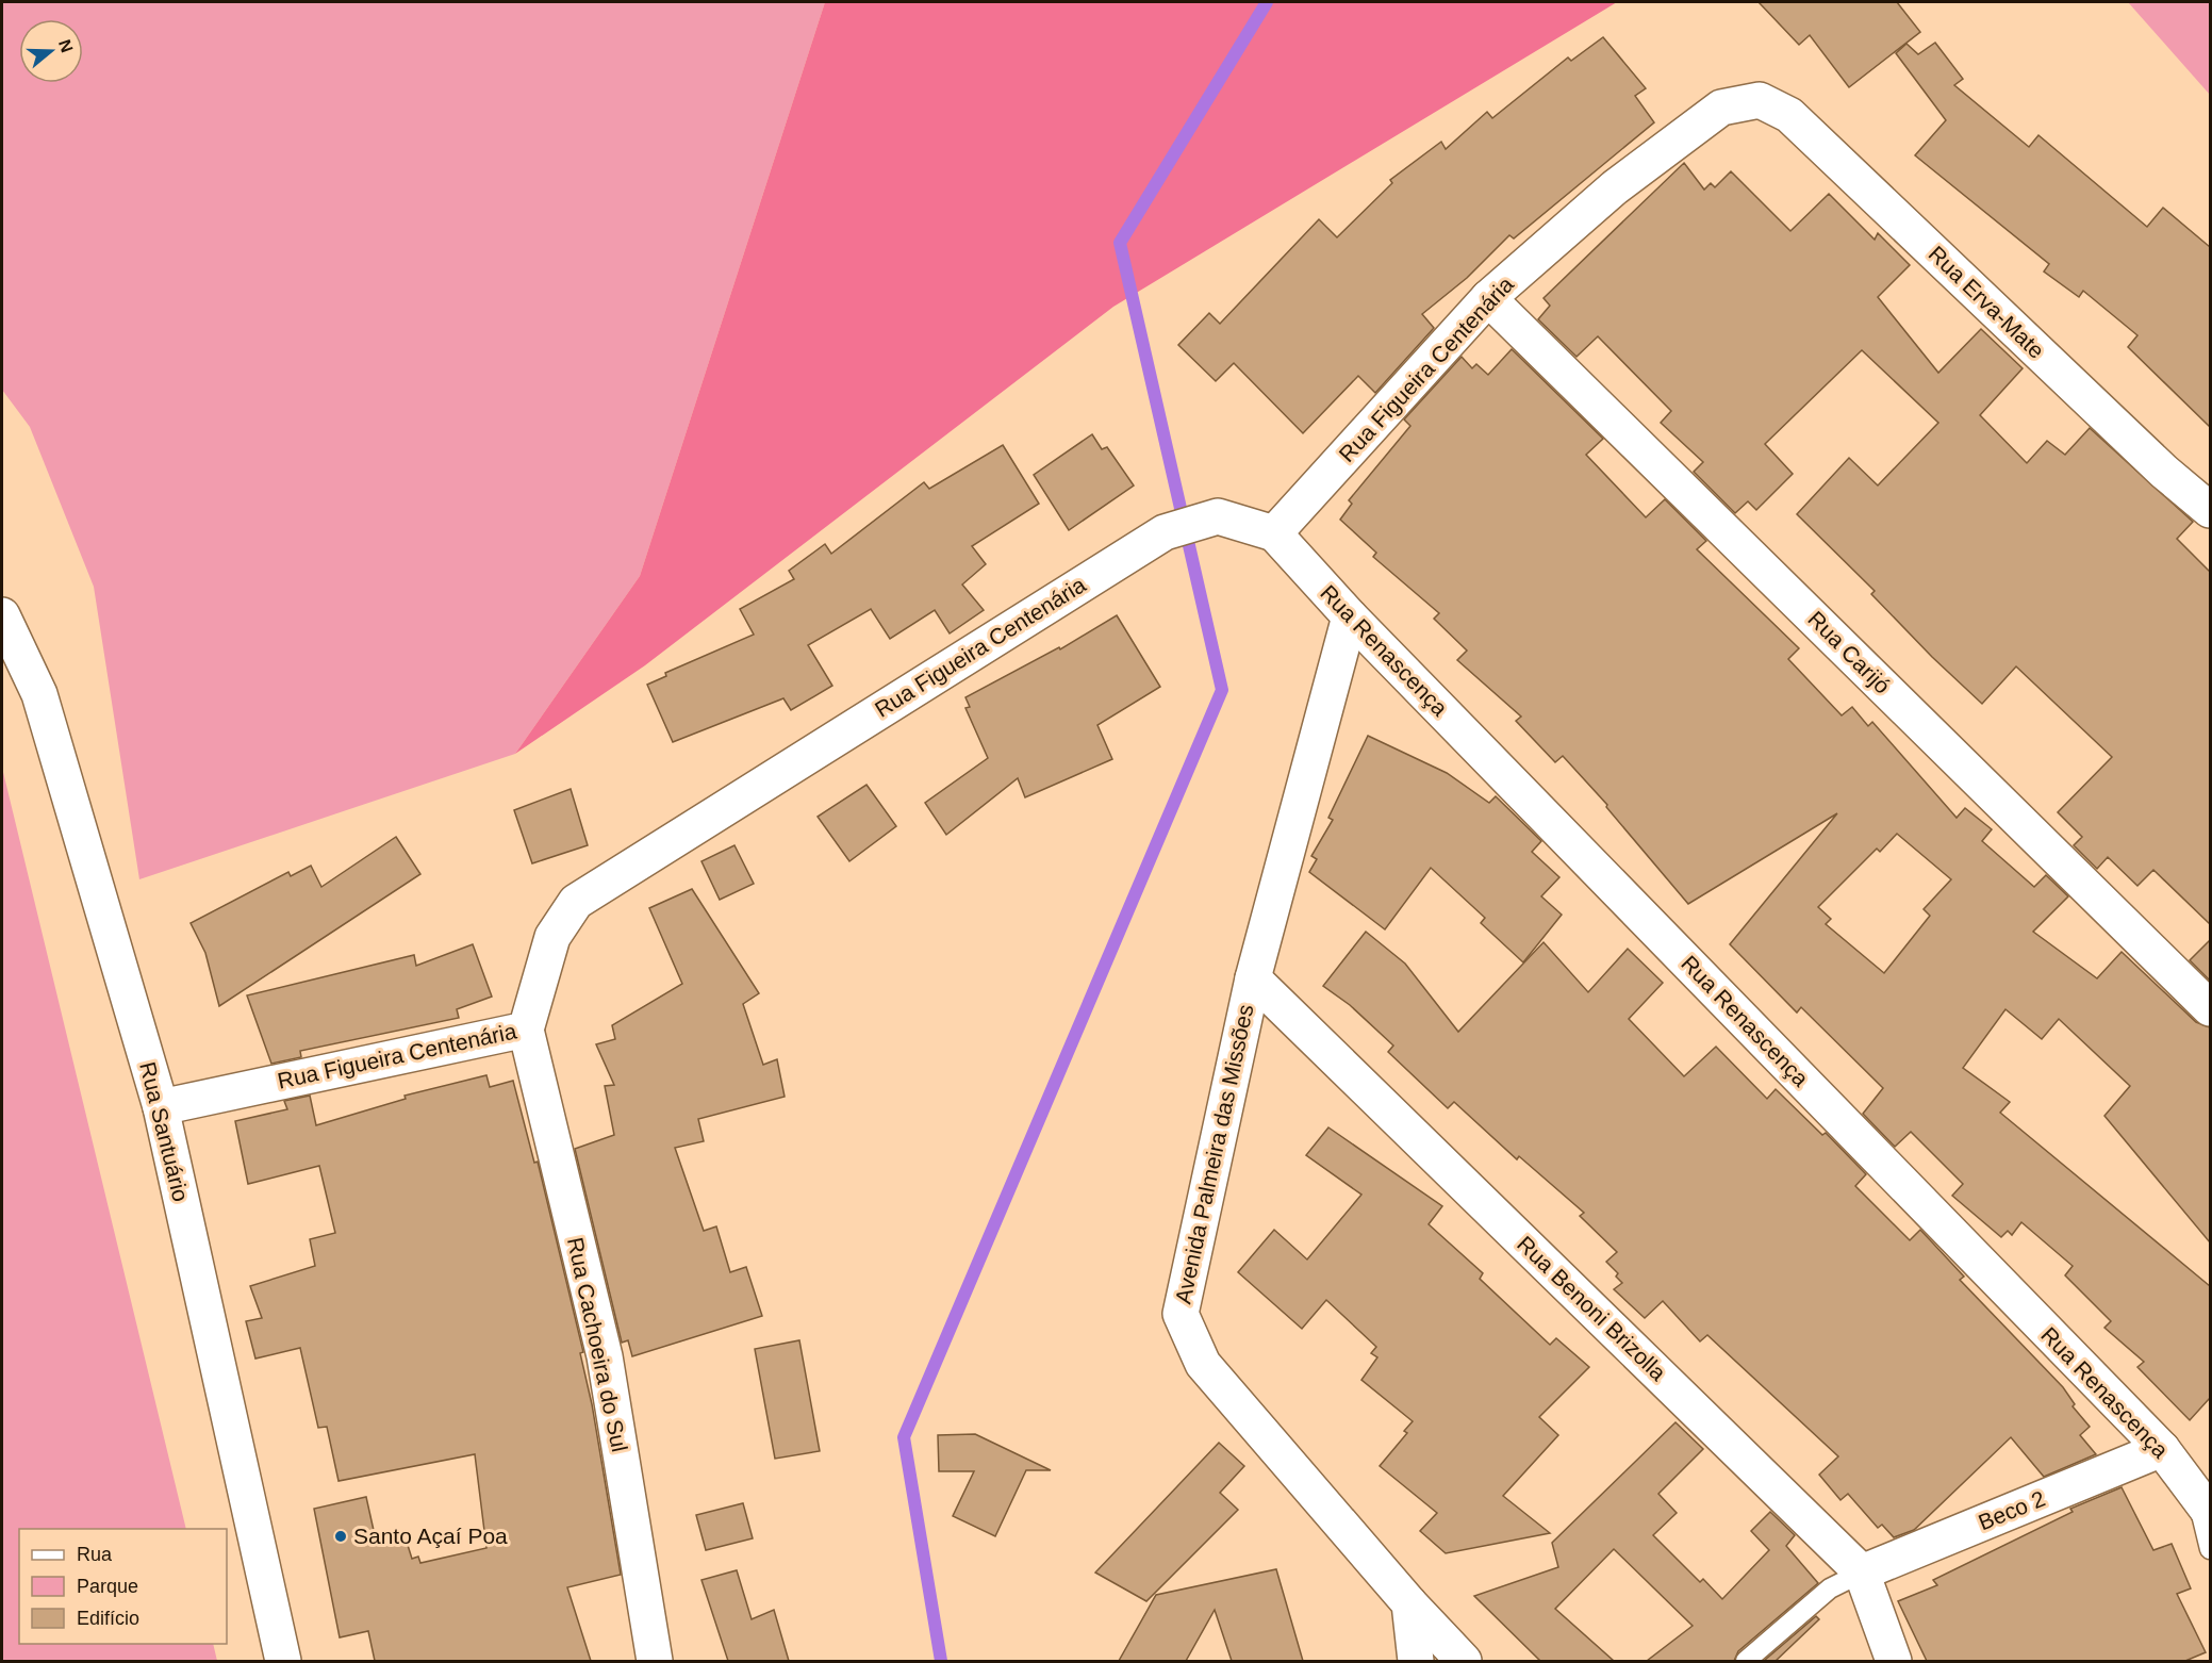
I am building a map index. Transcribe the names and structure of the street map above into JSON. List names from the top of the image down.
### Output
{
  "streets": {
    "street": [
      "Rua Erva-Mate",
      "Rua Figueira Centenária",
      "Rua Renascença",
      "Rua Carijó",
      "Rua Santuário",
      "Avenida Palmeira das Missões",
      "Rua Benoni Brizolla",
      "Rua Cachoeira do Sul",
      "Beco 2"
    ]
  },
  "crossings": [
    ["Rua Erva-Mate", "Rua Figueira Centenária"],
    ["Rua Figueira Centenária", "Rua Renascença"],
    ["Rua Figueira Centenária", "Rua Carijó"],
    ["Rua Figueira Centenária", "Rua Santuário"],
    ["Rua Figueira Centenária", "Rua Cachoeira do Sul"],
    ["Rua Renascença", "Avenida Palmeira das Missões"],
    ["Rua Renascença", "Beco 2"],
    ["Avenida Palmeira das Missões", "Rua Benoni Brizolla"],
    ["Rua Benoni Brizolla", "Beco 2"]
  ],
  "places": ["Santo Açaí Poa"],
  "legend": ["Rua", "Parque", "Edifício"],
  "north": "right"
}
